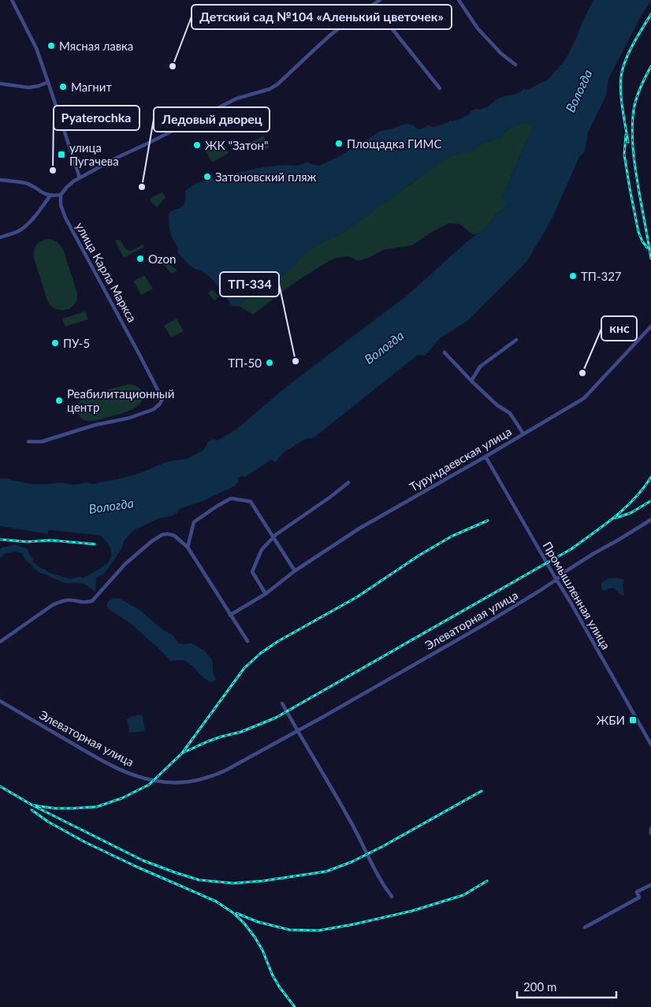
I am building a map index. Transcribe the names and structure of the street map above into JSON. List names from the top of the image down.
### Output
{
  "streets": {
    "street": [
      "улица Карла Маркса",
      "Турундаевская улица",
      "Промышленная улица",
      "Элеваторная улица"
    ]
  },
  "crossings": [
    ["Турундаевская улица", "Промышленная улица"],
    ["Промышленная улица", "Элеваторная улица"]
  ],
  "water": ["Вологда"],
  "places": {
    "other": [
      "Мясная лавка",
      "Детский сад №104 «Аленький цветочек»",
      "Магнит",
      "Площадка ГИМС",
      "ЖК \"Затон\"",
      "Pyaterochka",
      "Затоновский пляж",
      "Ледовый дворец",
      "Ozon",
      "ТП-327",
      "ПУ-5",
      "ТП-334",
      "ТП-50",
      "кнс",
      "Реабилитационный центр"
    ],
    "transit": ["улица Пугачева", "ЖБИ"]
  },
  "scale_bar": "200 m"
}
